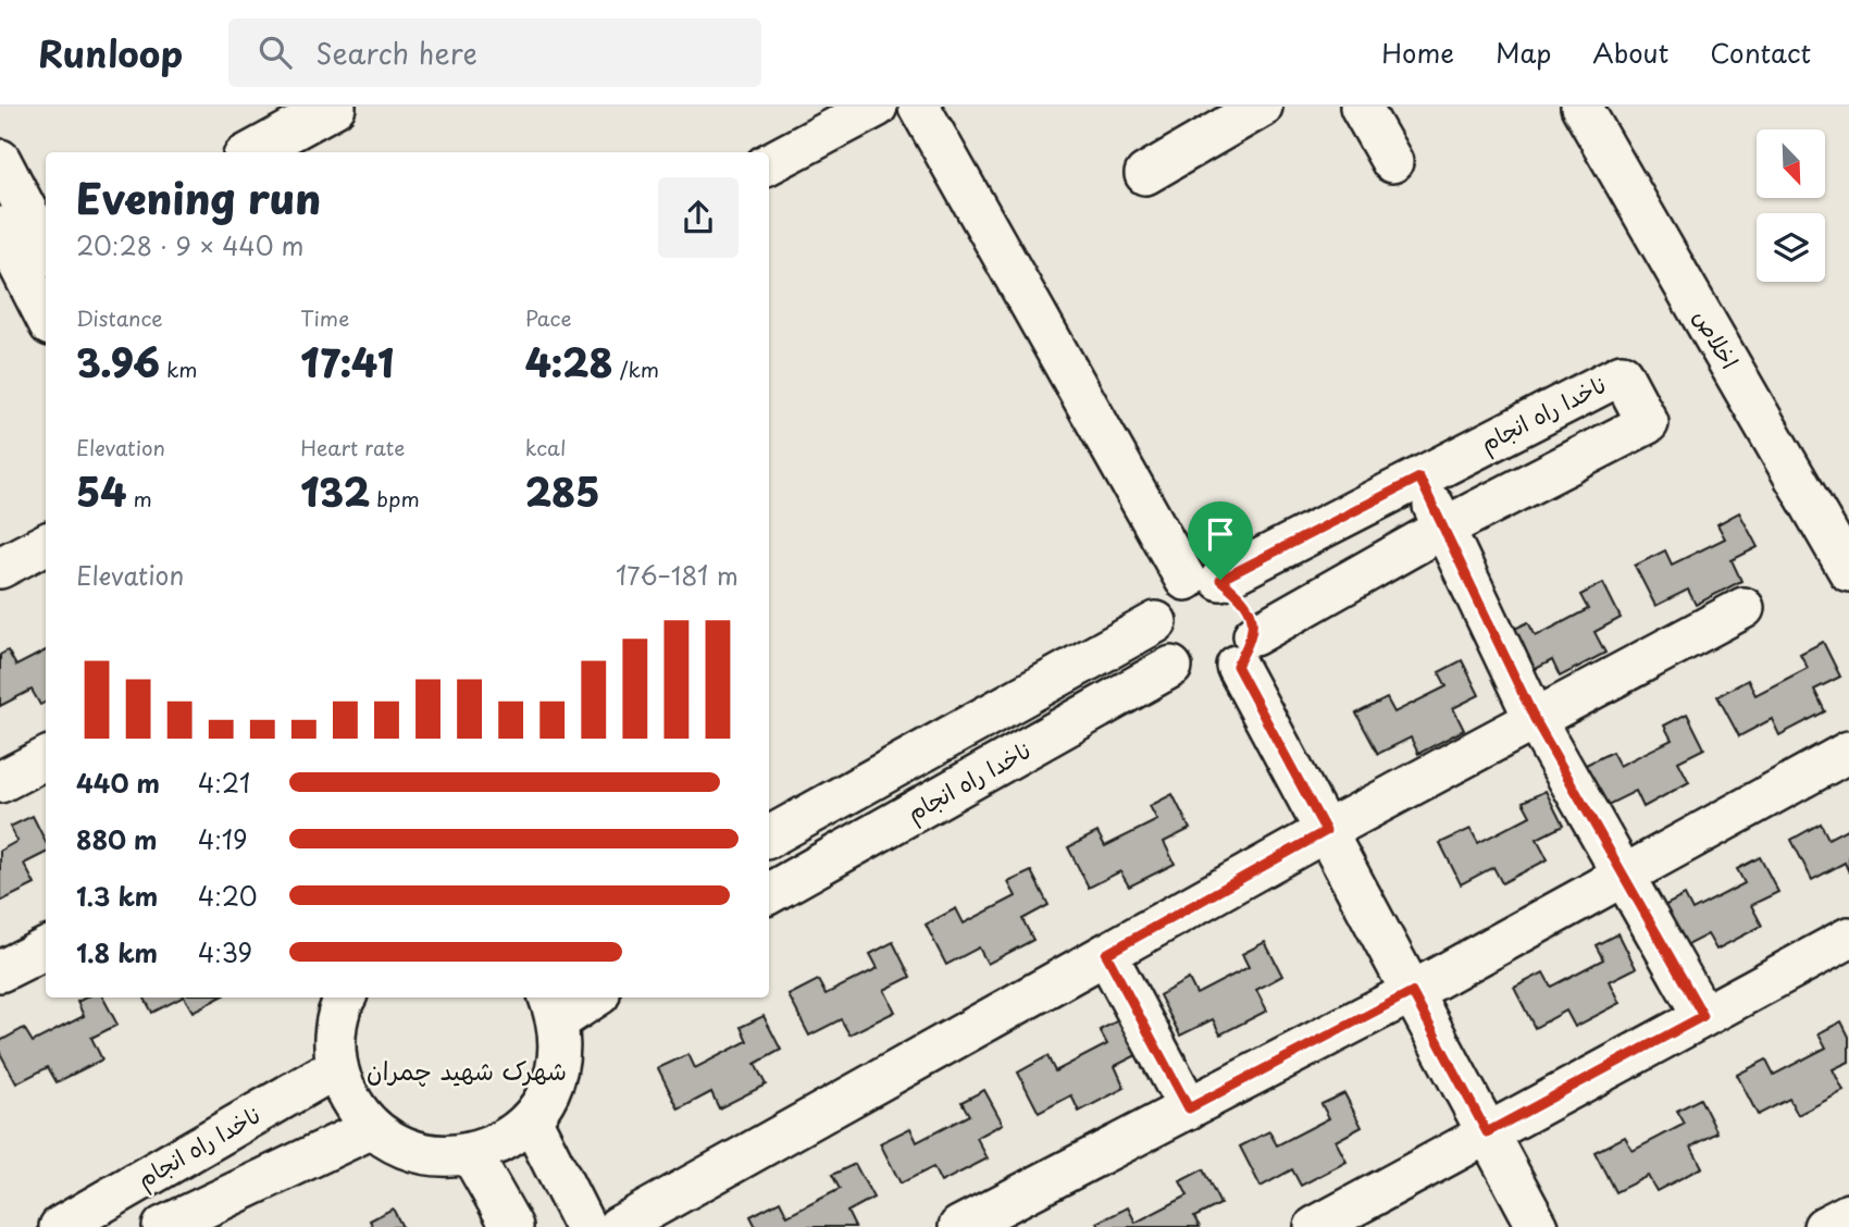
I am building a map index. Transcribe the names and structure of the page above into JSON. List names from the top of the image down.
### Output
{
  "streets": {
    "street": ["اخلاص", "ناخدا راه انجام"]
  },
  "districts": ["شهرک شهید چمران"],
  "north": "bottom right",
  "page": {
    "header": "Runloop",
    "search": "Search here",
    "nav": [
      "Home",
      "Map",
      "About",
      "Contact"
    ],
    "heading": ["Evening run", "20:28 · 9 × 440 m"],
    "stats": [
      ["Distance", "3.96 km"],
      ["Time", "17:41"],
      ["Pace", "4:28 /km"],
      ["Elevation", "54 m"],
      ["Heart rate", "132 bpm"],
      ["kcal", "285"]
    ],
    "chart": ["Elevation", "176–181 m"],
    "list": [
      {
        "name": "440 m",
        "note": "4:21"
      },
      {
        "name": "880 m",
        "note": "4:19"
      },
      {
        "name": "1.3 km",
        "note": "4:20"
      },
      {
        "name": "1.8 km",
        "note": "4:39"
      }
    ]
  }
}
